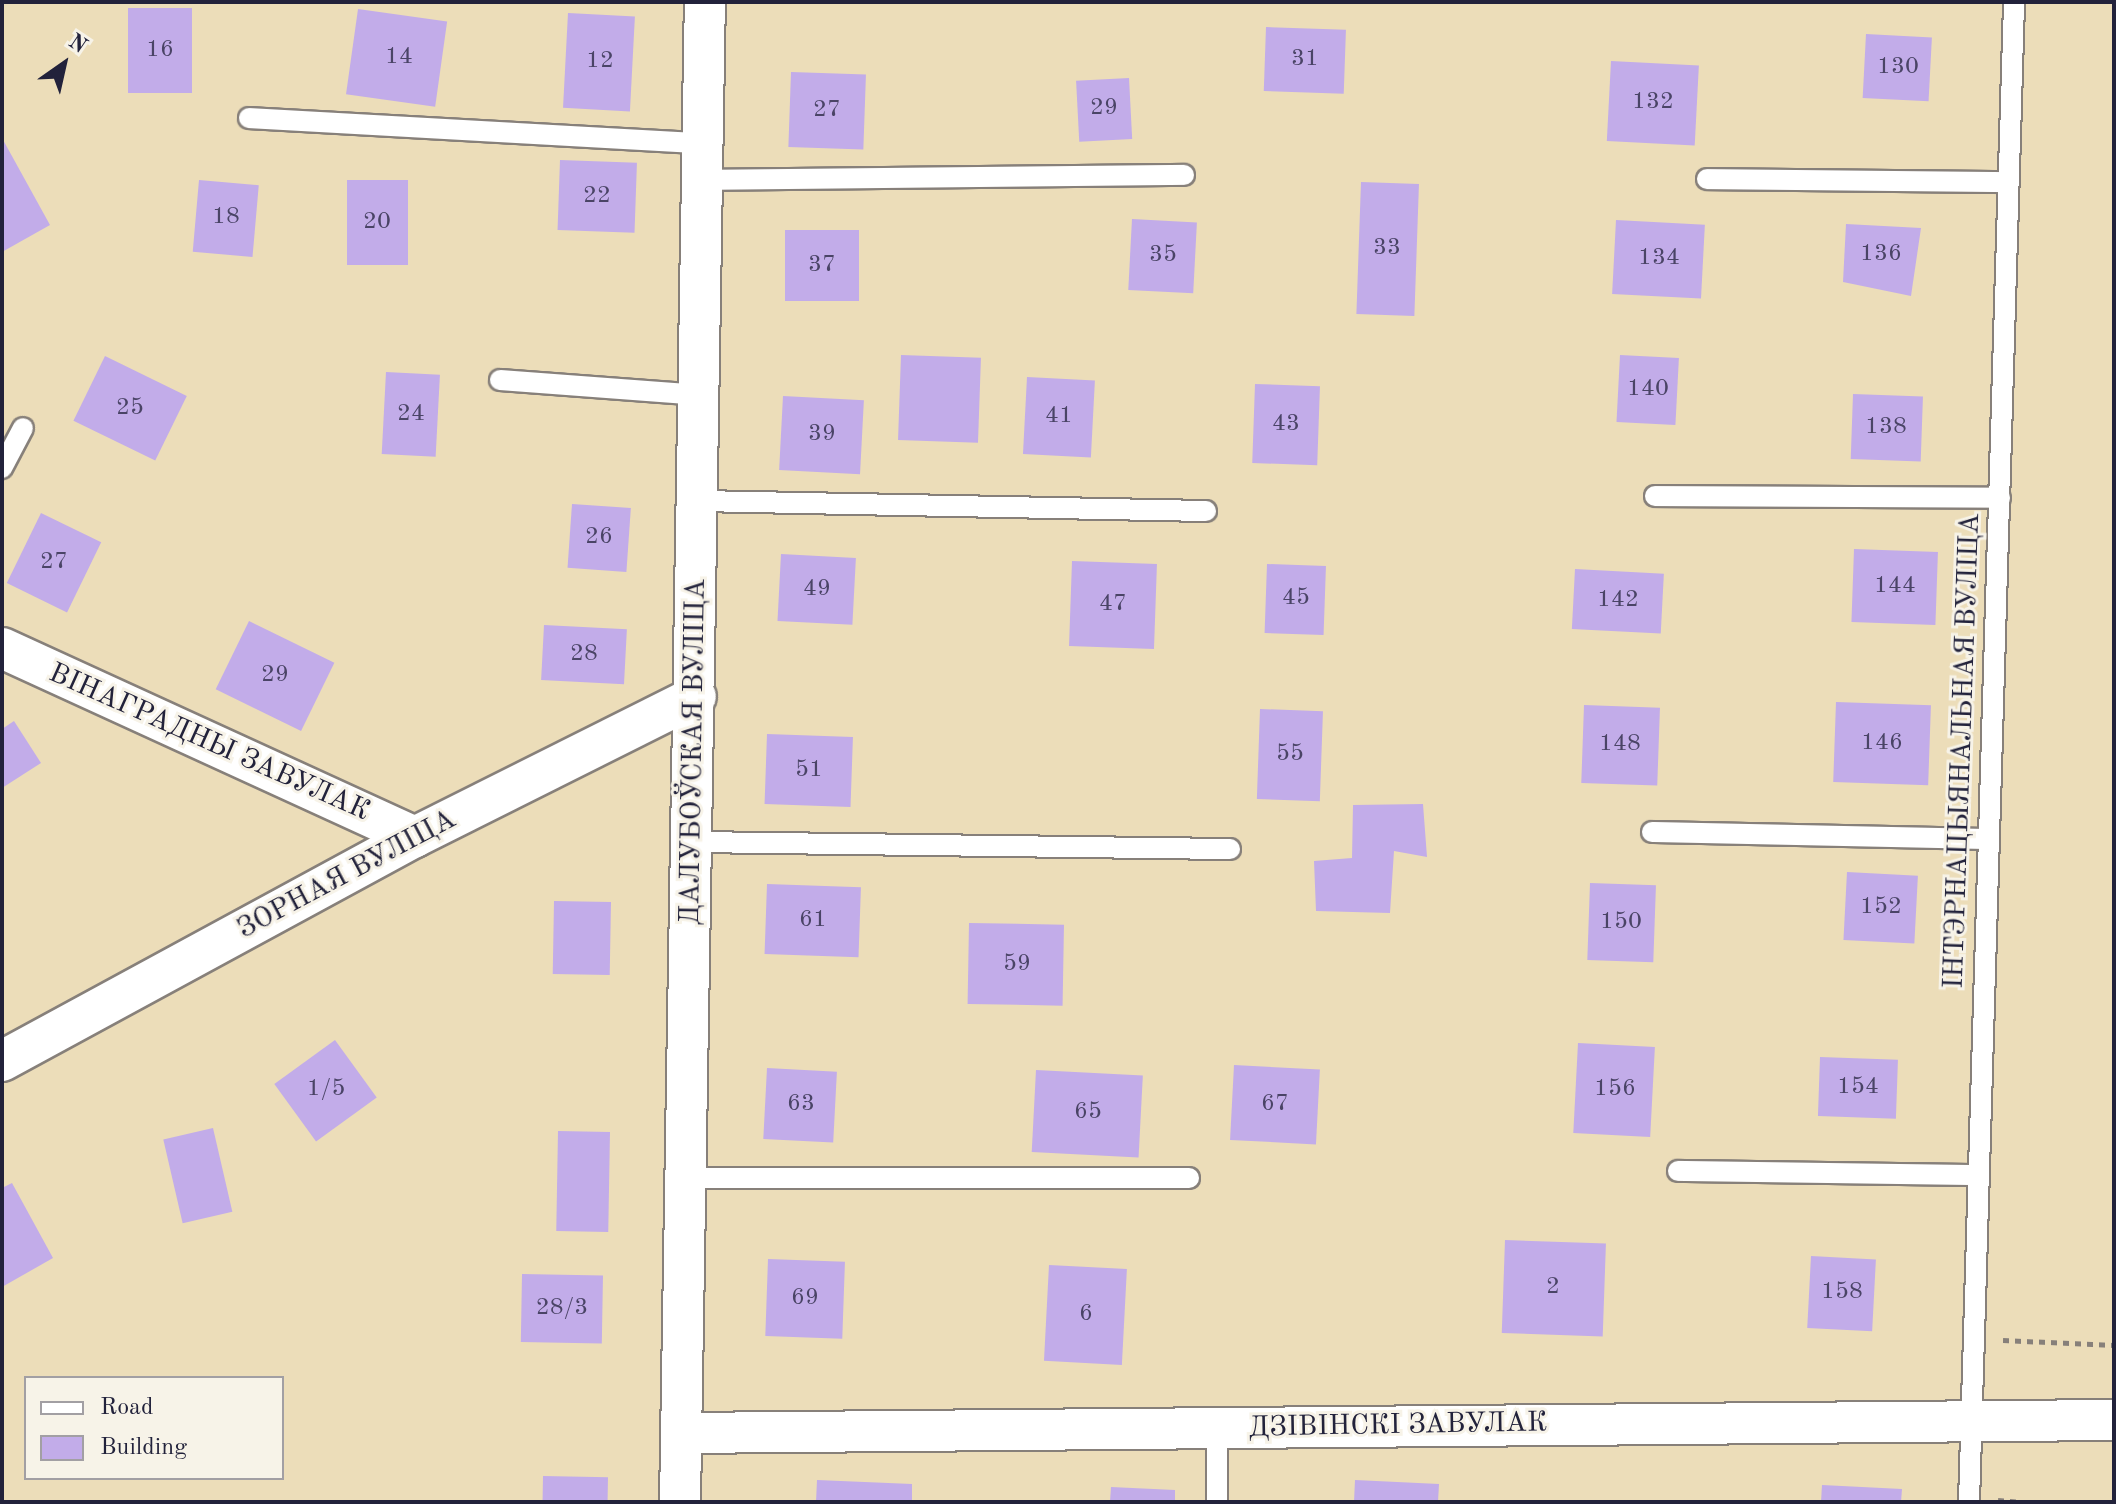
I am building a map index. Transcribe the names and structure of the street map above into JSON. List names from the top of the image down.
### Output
{
  "streets": {
    "street": [
      "ВІНАГРАДНЫ ЗАВУЛАК",
      "ДАЛУБОЎСКАЯ ВУЛІЦА",
      "ЗОРНАЯ ВУЛІЦА",
      "ДЗІВІНСКІ ЗАВУЛАК"
    ],
    "lane": ["ІНТЭРНАЦЫЯНАЛЬНАЯ ВУЛІЦА"]
  },
  "crossings": [
    ["ВІНАГРАДНЫ ЗАВУЛАК", "ЗОРНАЯ ВУЛІЦА"],
    ["ІНТЭРНАЦЫЯНАЛЬНАЯ ВУЛІЦА", "ДЗІВІНСКІ ЗАВУЛАК"],
    ["ДАЛУБОЎСКАЯ ВУЛІЦА", "ЗОРНАЯ ВУЛІЦА"],
    ["ДАЛУБОЎСКАЯ ВУЛІЦА", "ДЗІВІНСКІ ЗАВУЛАК"]
  ],
  "house_numbers": [
    "16",
    "14",
    "31",
    "12",
    "130",
    "132",
    "29",
    "27",
    "22",
    "18",
    "20",
    "33",
    "136",
    "35",
    "134",
    "37",
    "140",
    "25",
    "24",
    "41",
    "43",
    "138",
    "39",
    "26",
    "27",
    "144",
    "49",
    "45",
    "142",
    "47",
    "28",
    "29",
    "146",
    "148",
    "55",
    "51",
    "152",
    "61",
    "150",
    "59",
    "154",
    "1/5",
    "156",
    "63",
    "67",
    "65",
    "2",
    "158",
    "69",
    "28/3",
    "6"
  ],
  "legend": ["Road", "Building"],
  "north": "top right"
}
